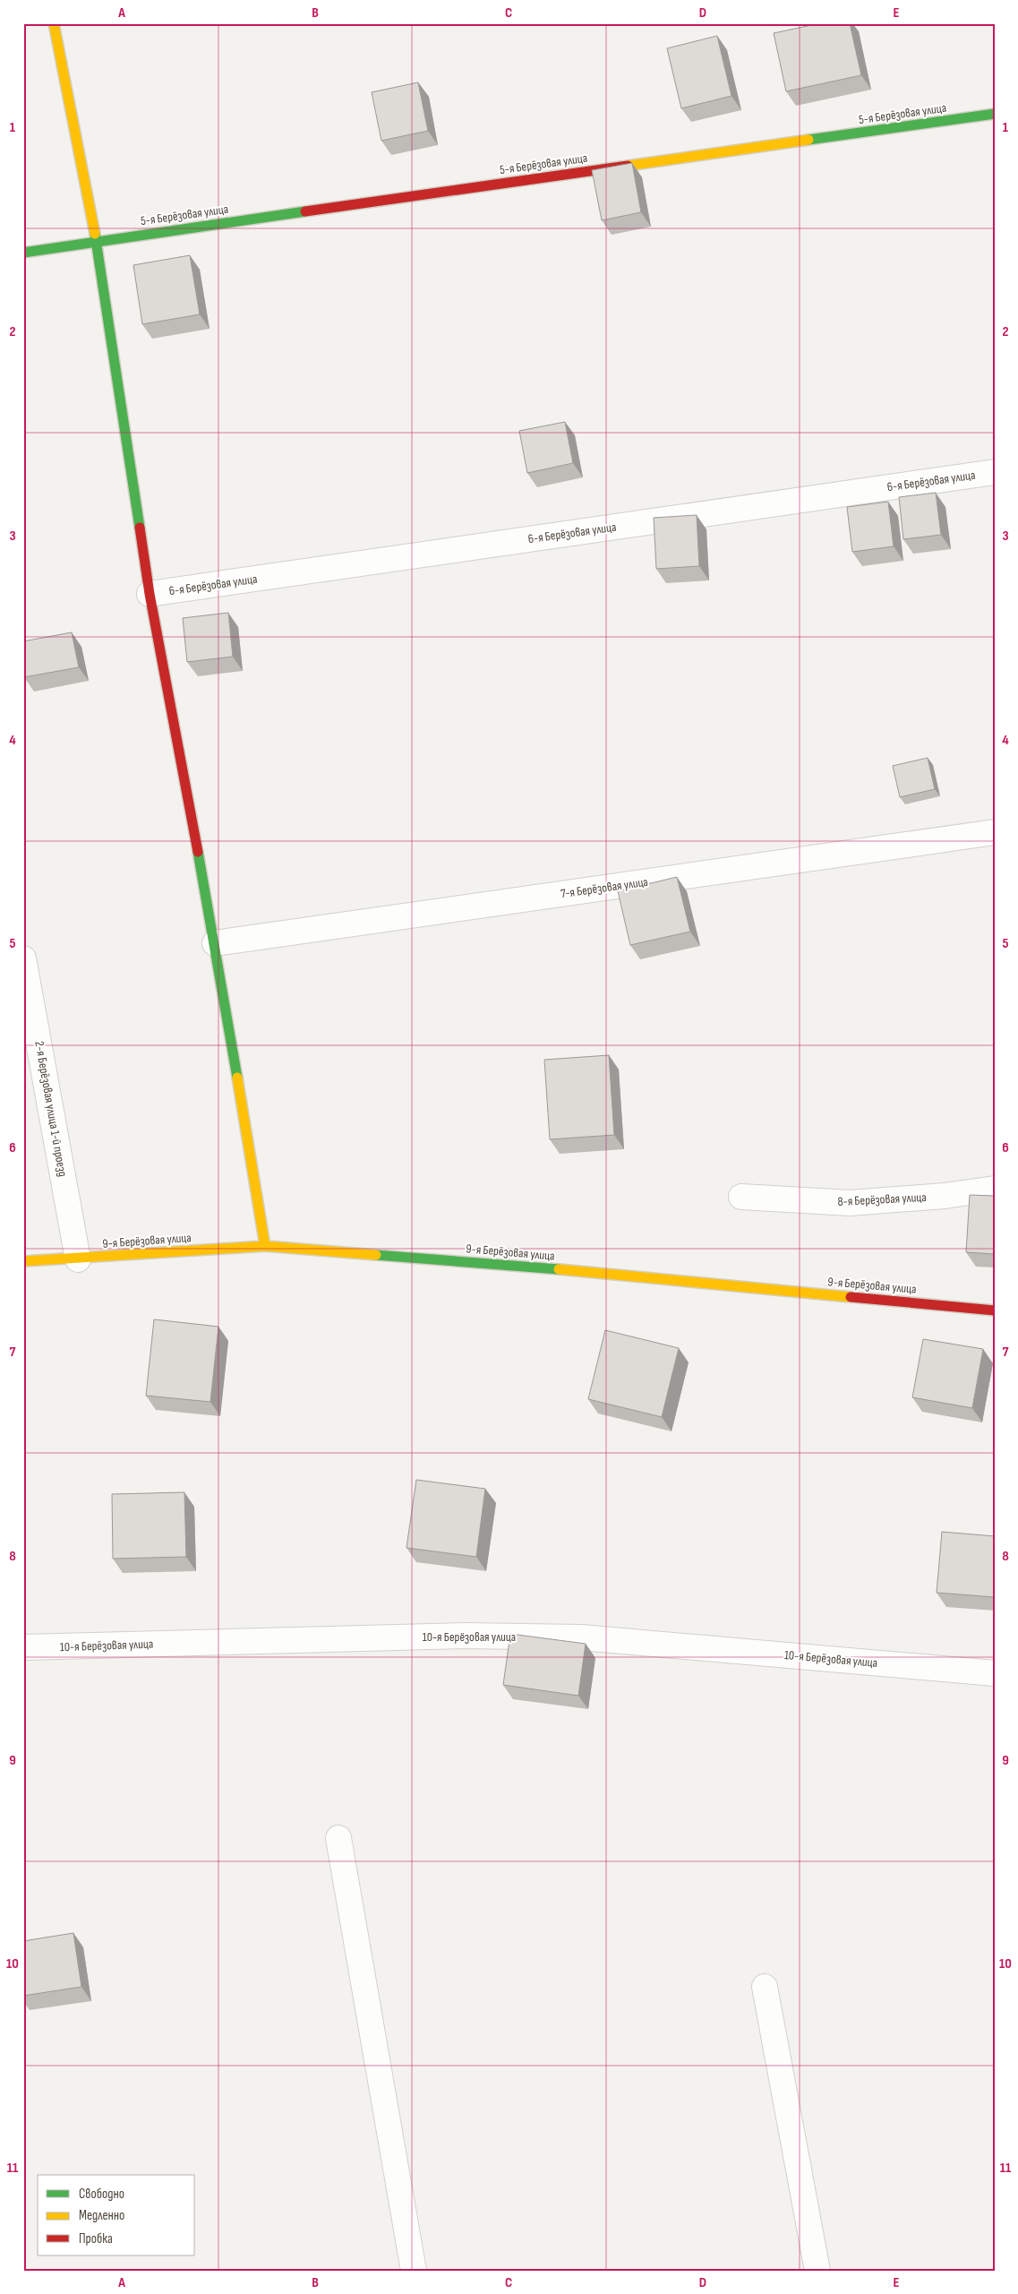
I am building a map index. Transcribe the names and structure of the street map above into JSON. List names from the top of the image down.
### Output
{
  "streets": {
    "street": [
      "5-я Берёзовая улица",
      "6-я Берёзовая улица",
      "7-я Берёзовая улица",
      "2-я Берёзовая улица 1-й проезд",
      "8-я Берёзовая улица",
      "9-я Берёзовая улица",
      "10-я Берёзовая улица"
    ]
  },
  "crossings": [
    ["2-я Берёзовая улица 1-й проезд", "9-я Берёзовая улица"]
  ],
  "legend": ["Свободно", "Медленно", "Пробка"],
  "grid": {
    "columns": [
      "A",
      "B",
      "C",
      "D",
      "E"
    ],
    "rows": [
      "1",
      "2",
      "3",
      "4",
      "5",
      "6",
      "7",
      "8",
      "9",
      "10",
      "11"
    ]
  }
}
